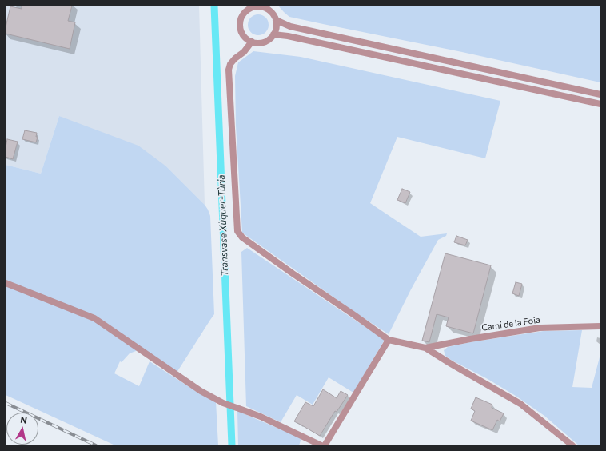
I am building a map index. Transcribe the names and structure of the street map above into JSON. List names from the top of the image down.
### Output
{
  "streets": {
    "street": ["Camí de la Foia"]
  },
  "water": ["Transvase Xùquer-Tùria"],
  "north": "top"
}
